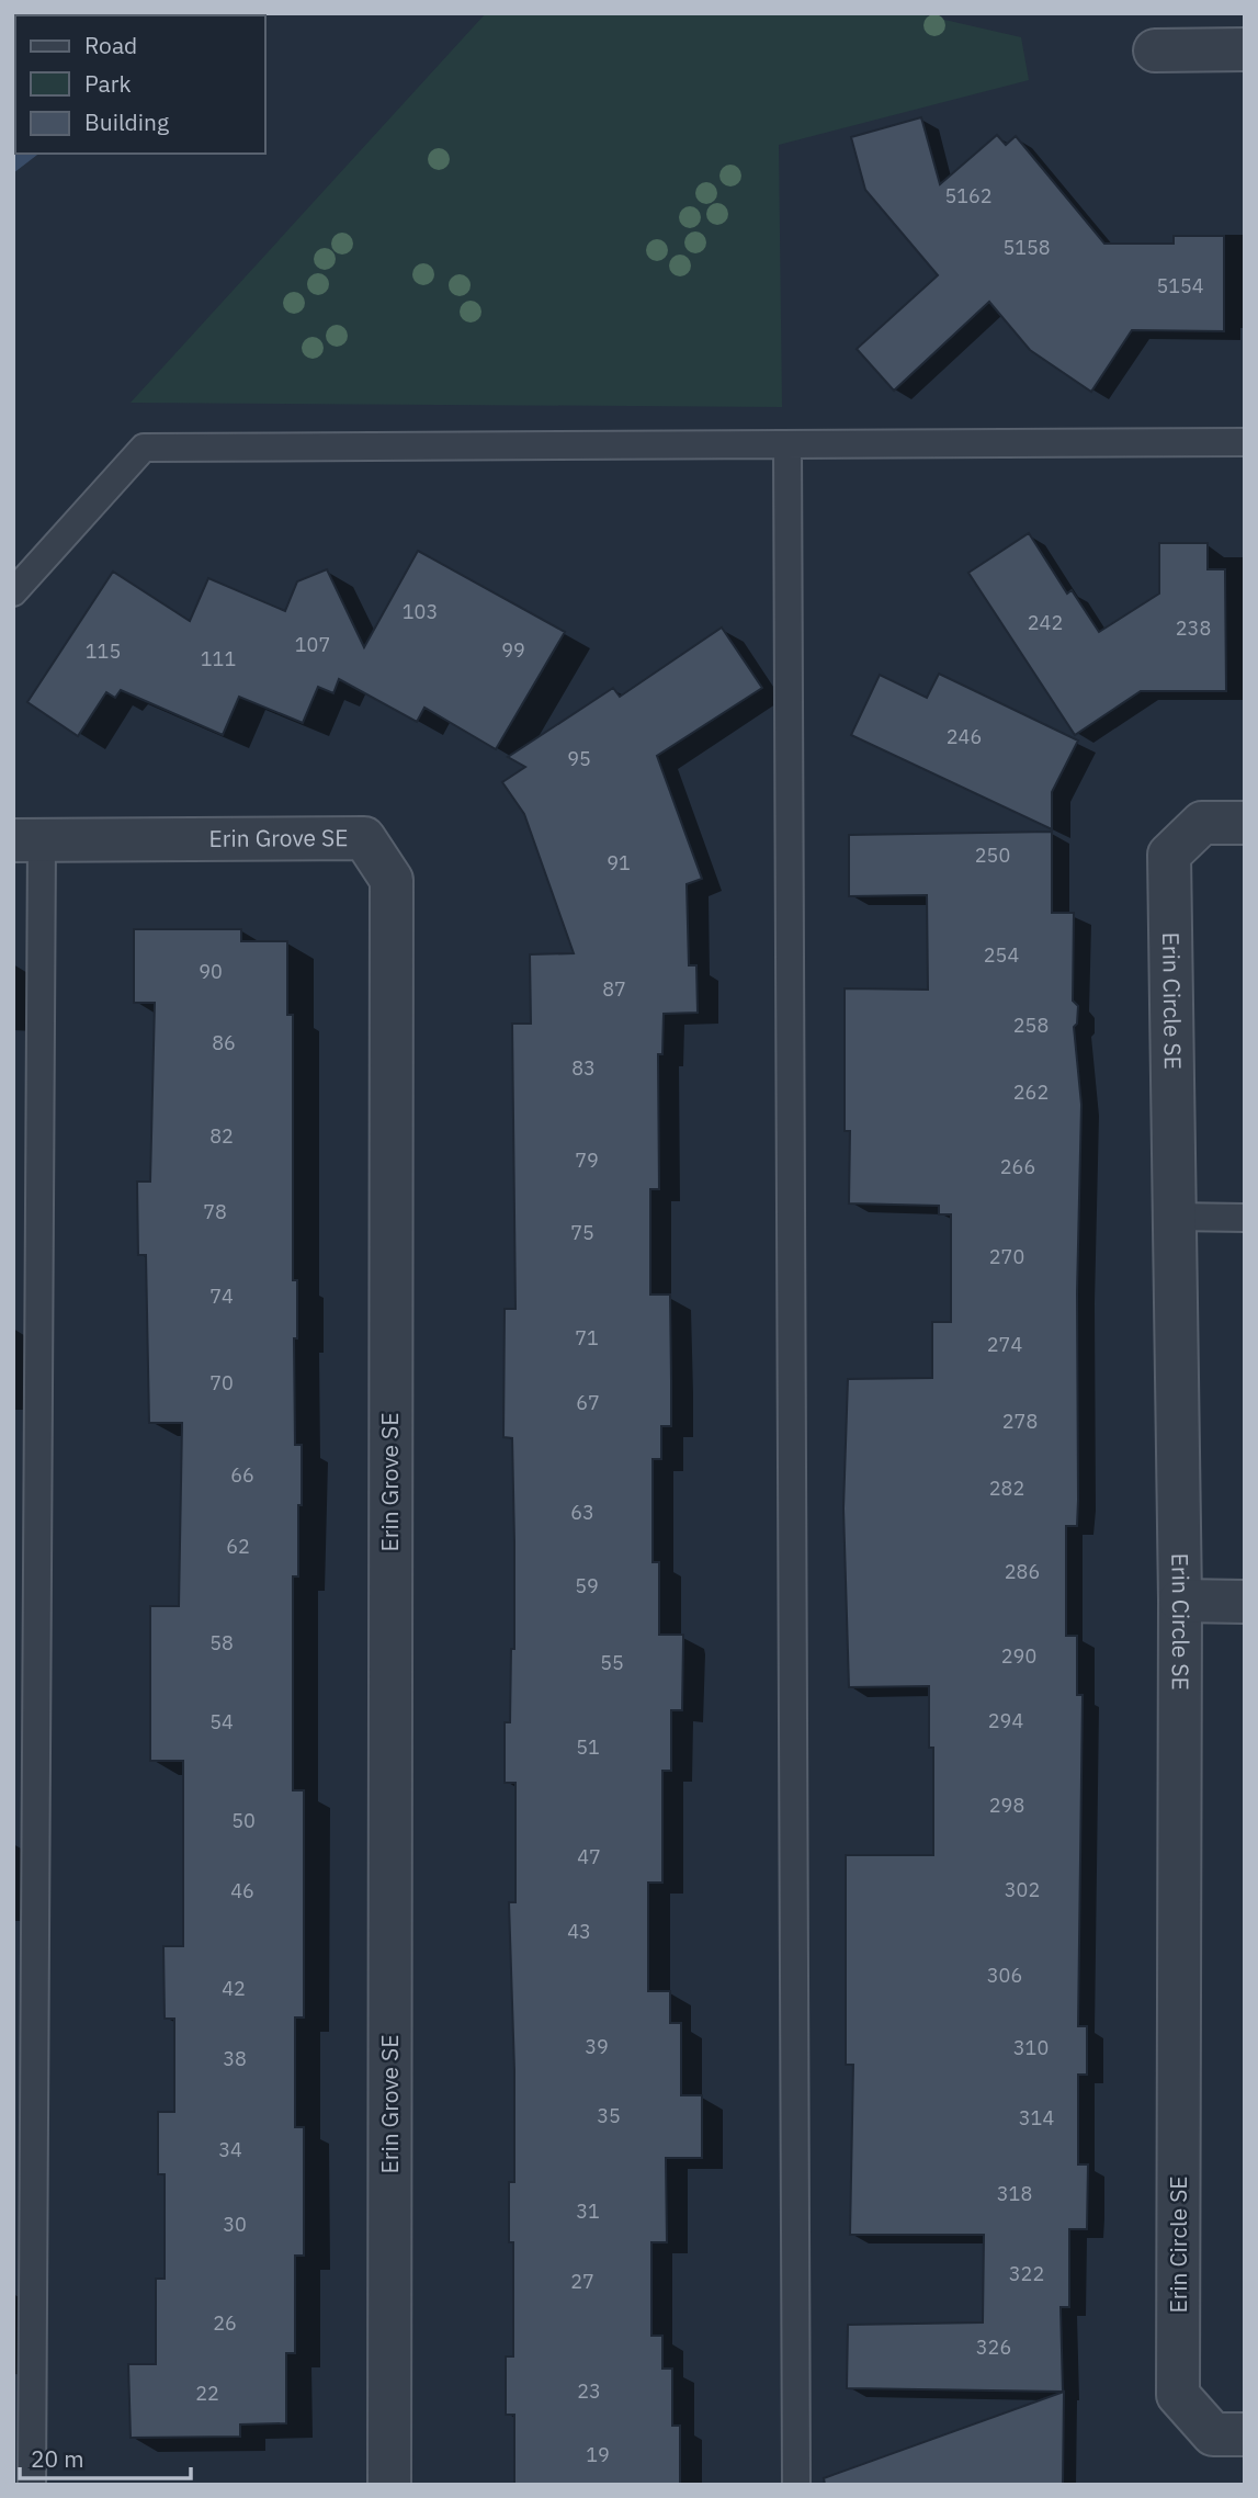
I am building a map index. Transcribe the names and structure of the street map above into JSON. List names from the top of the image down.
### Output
{
  "streets": {
    "street": ["Erin Grove SE", "Erin Circle SE"]
  },
  "house_numbers": [
    "5162",
    "5158",
    "5154",
    "103",
    "242",
    "238",
    "107",
    "99",
    "115",
    "111",
    "246",
    "95",
    "250",
    "91",
    "254",
    "90",
    "87",
    "258",
    "86",
    "83",
    "262",
    "82",
    "79",
    "266",
    "78",
    "75",
    "270",
    "74",
    "71",
    "274",
    "70",
    "67",
    "278",
    "66",
    "282",
    "63",
    "62",
    "286",
    "59",
    "58",
    "290",
    "55",
    "294",
    "54",
    "51",
    "298",
    "50",
    "47",
    "302",
    "46",
    "43",
    "306",
    "42",
    "39",
    "310",
    "38",
    "35",
    "314",
    "34",
    "318",
    "31",
    "30",
    "322",
    "27",
    "26",
    "326",
    "23",
    "22",
    "19"
  ],
  "legend": ["Road", "Park", "Building"],
  "scale_bar": "20 m"
}
